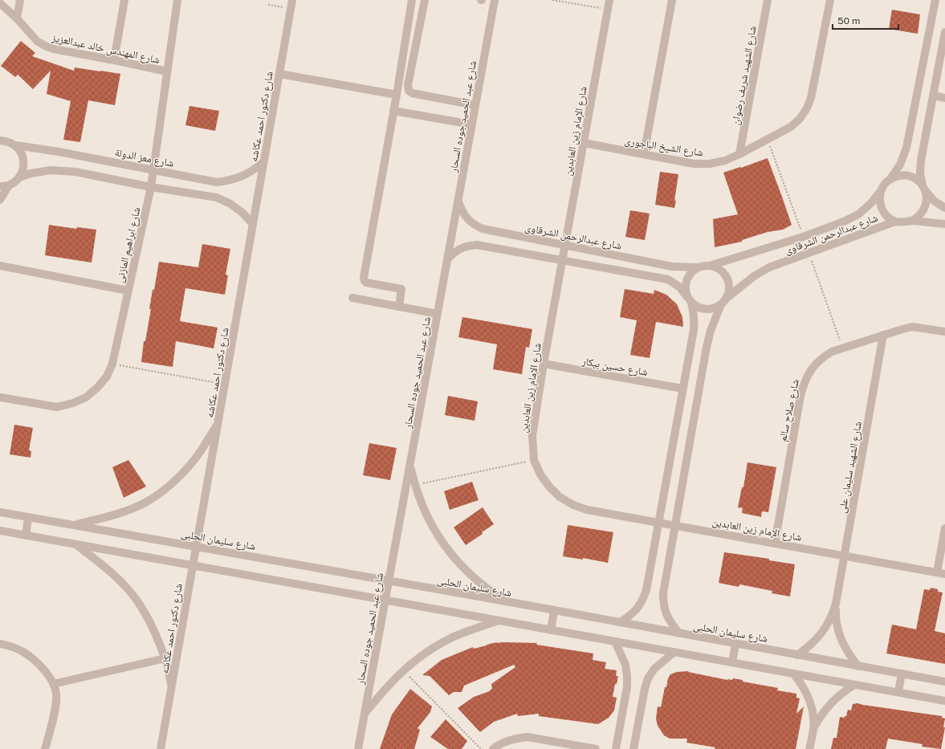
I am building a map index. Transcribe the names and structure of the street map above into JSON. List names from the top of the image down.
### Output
{
  "streets": {
    "street": [
      "شارع المهندس خالد عبدالعزيز",
      "شارع الشهيد شريف رضوان",
      "شارع دكتور احمد عكاشه",
      "شارع عبد الحميد جوده السحار",
      "شارع الإمام زين العابدين",
      "شارع الشيخ الباجورى",
      "شارع معز الدولة",
      "شارع عبدالرحمن الشرقاوى",
      "شارع ابراهيم المازنى",
      "شارع حسين بيكار",
      "شارع صلاح سالم",
      "شارع الشهيد سليمان على",
      "شارع سليمان الحلبى"
    ]
  },
  "crossings": [
    ["شارع المهندس خالد عبدالعزيز", "شارع ابراهيم المازنى"],
    ["شارع الشهيد شريف رضوان", "شارع الشيخ الباجورى"],
    ["شارع دكتور احمد عكاشه", "شارع معز الدولة"],
    ["شارع دكتور احمد عكاشه", "شارع سليمان الحلبى"],
    ["شارع عبد الحميد جوده السحار", "شارع عبدالرحمن الشرقاوى"],
    ["شارع عبد الحميد جوده السحار", "شارع سليمان الحلبى"],
    ["شارع الإمام زين العابدين", "شارع الشيخ الباجورى"],
    ["شارع الإمام زين العابدين", "شارع عبدالرحمن الشرقاوى"],
    ["شارع الإمام زين العابدين", "شارع حسين بيكار"],
    ["شارع الإمام زين العابدين", "شارع صلاح سالم"],
    ["شارع الإمام زين العابدين", "شارع الشهيد سليمان على"],
    ["شارع معز الدولة", "شارع ابراهيم المازنى"],
    ["شارع صلاح سالم", "شارع الشهيد سليمان على"],
    ["شارع الشهيد سليمان على", "شارع سليمان الحلبى"]
  ],
  "scale_bar": "50 m"
}
